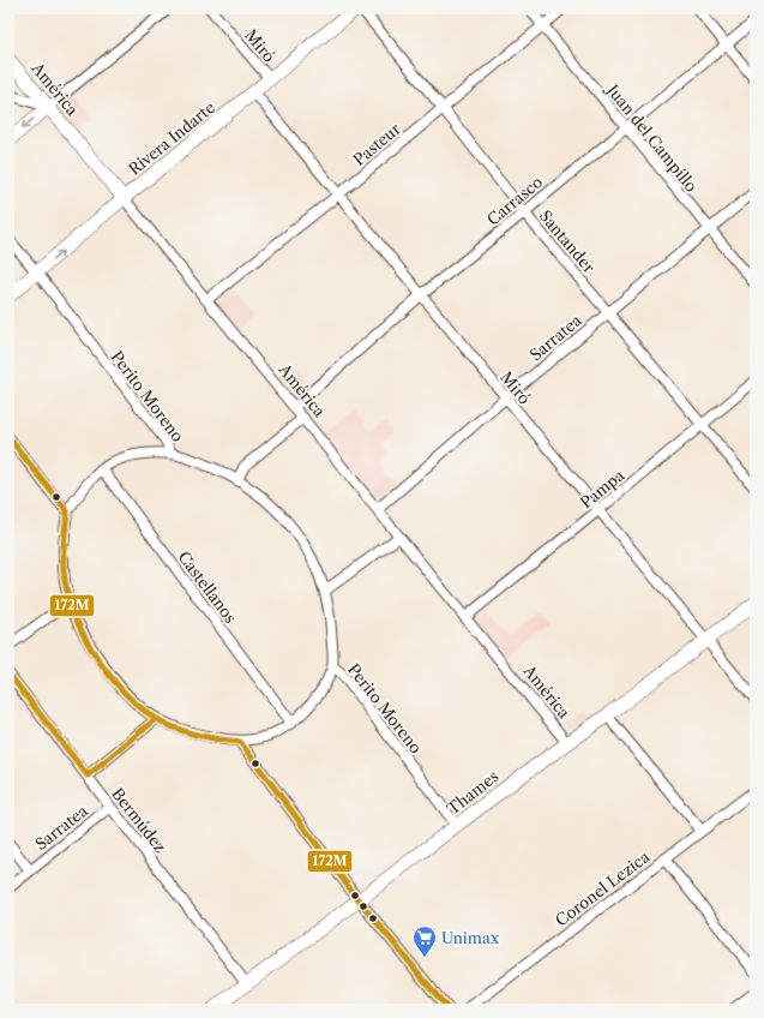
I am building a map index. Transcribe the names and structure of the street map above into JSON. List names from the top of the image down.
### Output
{
  "streets": {
    "street": [
      "Miró",
      "América",
      "Rivera Indarte",
      "Juan del Campillo",
      "Pasteur",
      "Carrasco",
      "Santander",
      "Sarratea",
      "Perito Moreno",
      "Pampa",
      "Castellanos",
      "Thames",
      "Bermúdez",
      "Coronel Lezica"
    ]
  },
  "crossings": [
    ["Miró", "Rivera Indarte"],
    ["Miró", "Pasteur"],
    ["Miró", "Carrasco"],
    ["Miró", "Sarratea"],
    ["Miró", "Pampa"],
    ["Miró", "Thames"],
    ["América", "Rivera Indarte"],
    ["América", "Pasteur"],
    ["América", "Carrasco"],
    ["América", "Sarratea"],
    ["América", "Pampa"],
    ["América", "Thames"],
    ["Rivera Indarte", "Perito Moreno"],
    ["Juan del Campillo", "Pasteur"],
    ["Juan del Campillo", "Carrasco"],
    ["Juan del Campillo", "Sarratea"],
    ["Pasteur", "Santander"],
    ["Carrasco", "Santander"],
    ["Santander", "Sarratea"],
    ["Santander", "Pampa"],
    ["Sarratea", "Bermúdez"],
    ["Perito Moreno", "Thames"],
    ["Thames", "Bermúdez"]
  ],
  "places": {
    "supermarket": ["Unimax"]
  },
  "lines": ["transit line 172M"]
}
